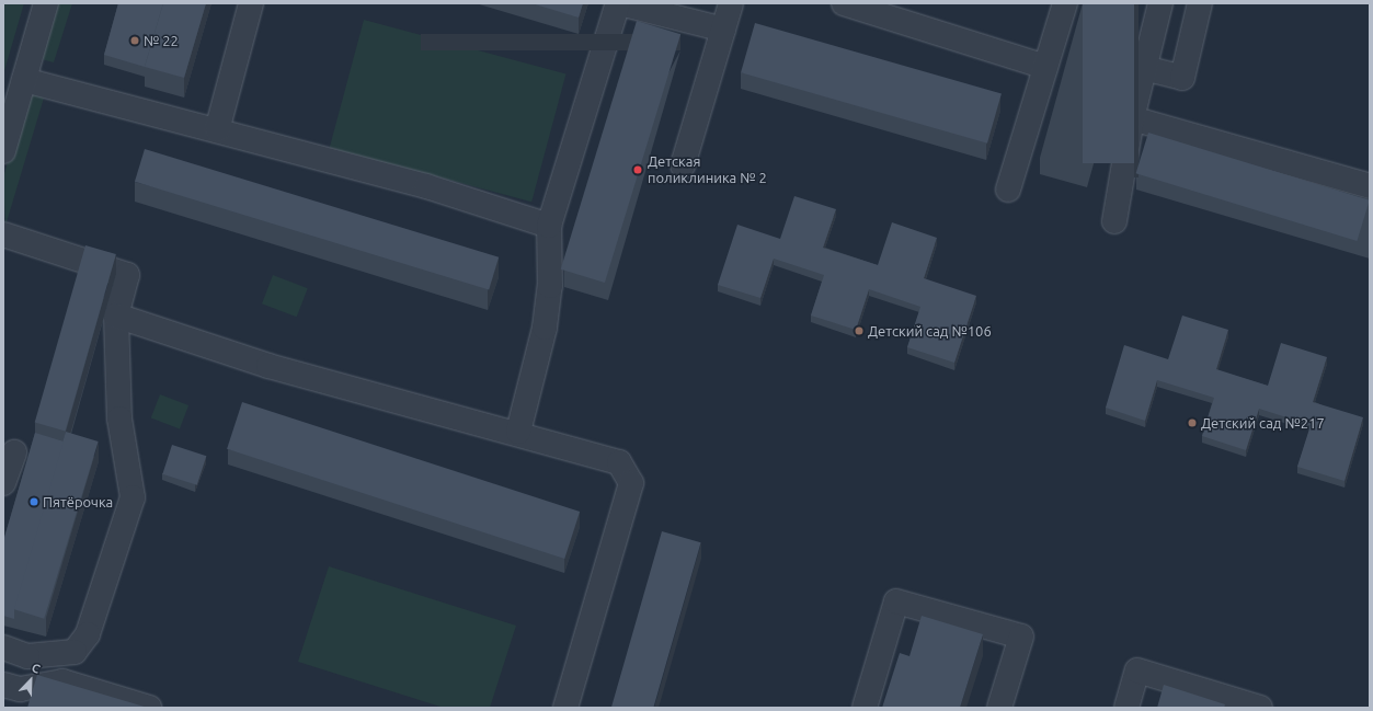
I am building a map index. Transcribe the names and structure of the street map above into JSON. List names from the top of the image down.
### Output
{
  "places": [
    "№ 22",
    "Детская поликлиника № 2",
    "Детский сад №106",
    "Детский сад №217",
    "Пятёрочка"
  ],
  "north": "top right"
}
